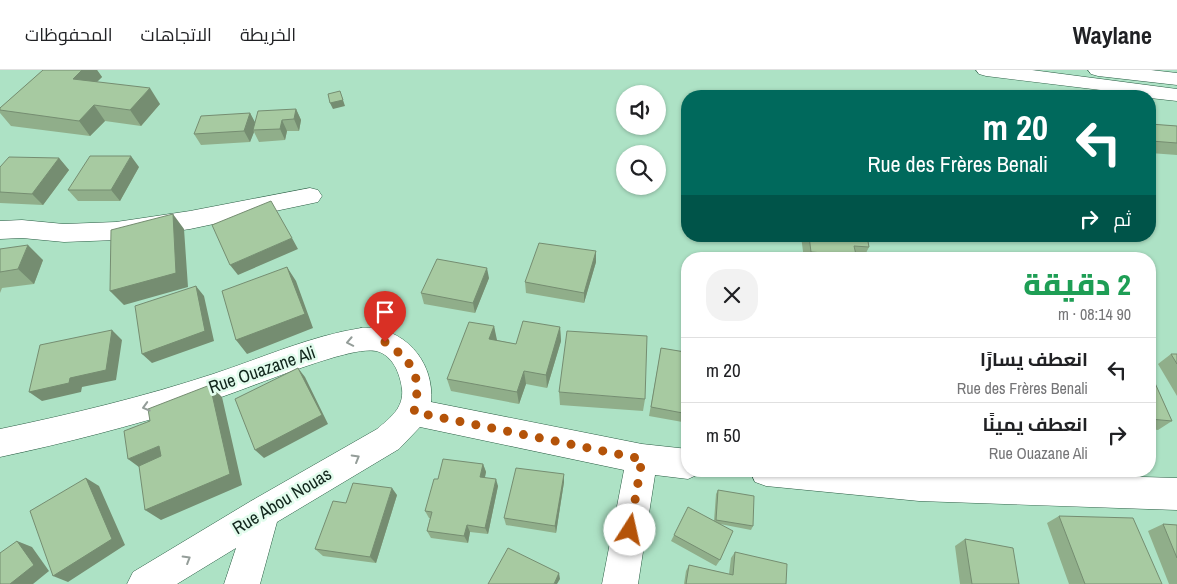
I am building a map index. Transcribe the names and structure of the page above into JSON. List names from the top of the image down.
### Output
{
  "streets": {
    "street": ["Rue Ouazane Ali", "Rue Abou Nouas"]
  },
  "crossings": [
    ["Rue Ouazane Ali", "Rue Abou Nouas"]
  ],
  "one_way": ["Rue Abou Nouas"],
  "page": {
    "header": "Waylane",
    "nav": ["الخريطة", "الاتجاهات", "المحفوظات"],
    "turn": ["20 m", "Rue des Frères Benali"],
    "then": "ثم",
    "heading": ["2 دقيقة", "90 m · 08:14"],
    "list": [
      {
        "name": "انعطف يسارًا",
        "note": "Rue des Frères Benali",
        "value": "20 m"
      },
      {
        "name": "انعطف يمينًا",
        "note": "Rue Ouazane Ali",
        "value": "50 m"
      }
    ]
  }
}
